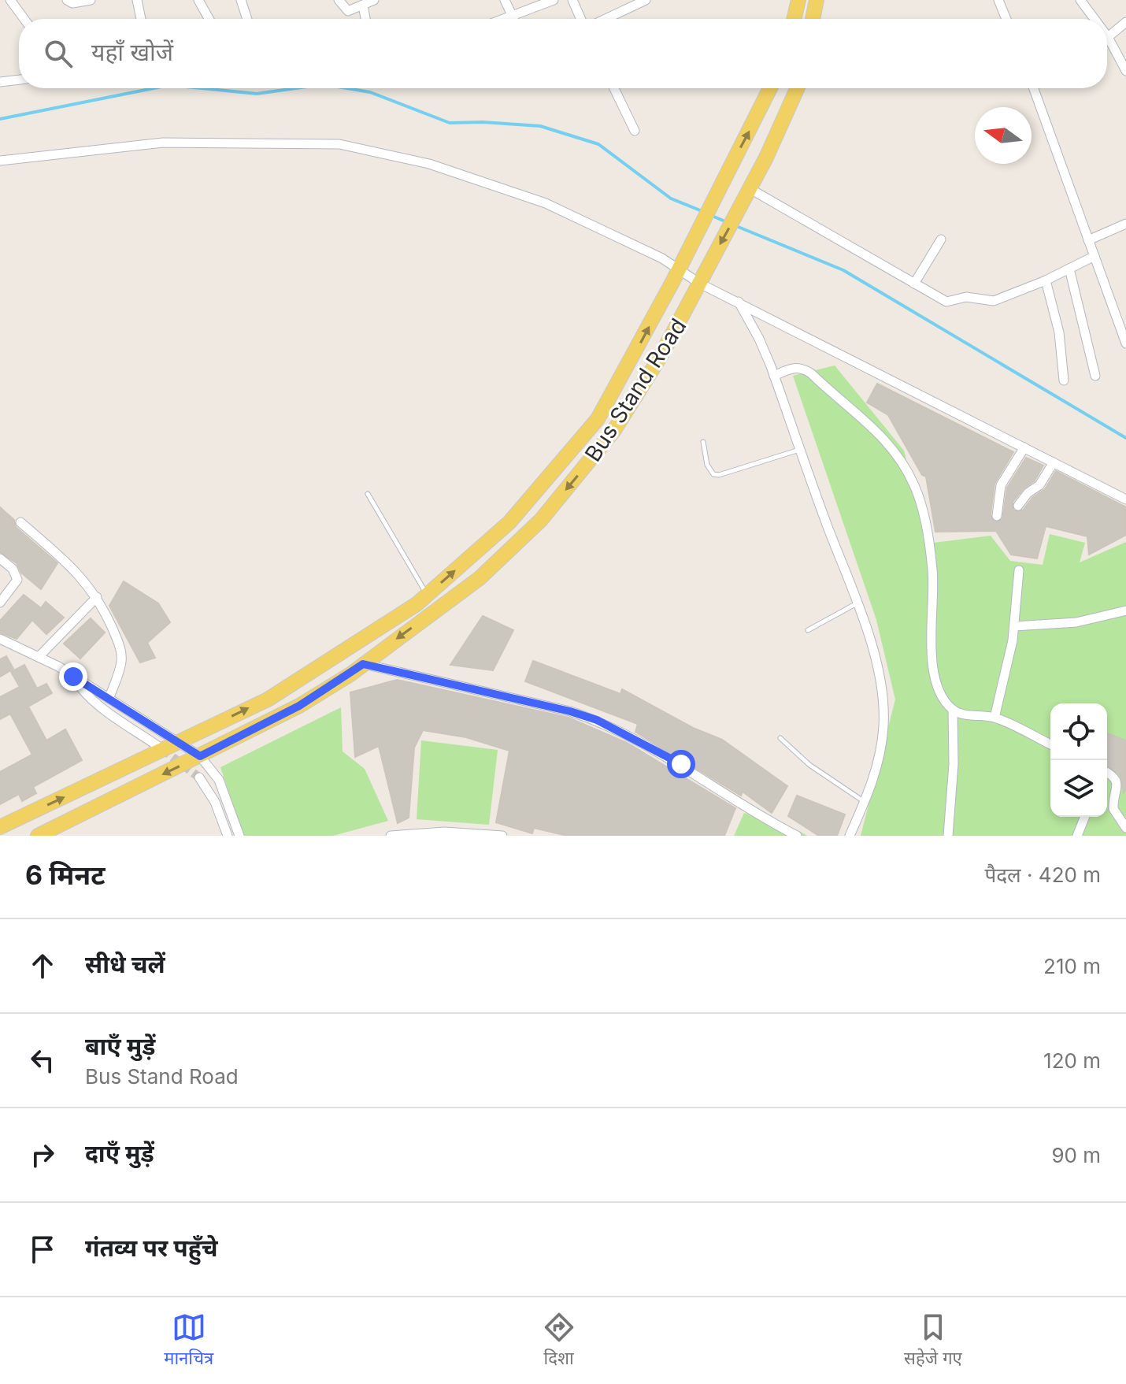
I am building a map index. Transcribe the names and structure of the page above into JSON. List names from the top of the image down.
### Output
{
  "streets": {
    "main road": ["Bus Stand Road"]
  },
  "north": "left",
  "page": {
    "search": "यहाँ खोजें",
    "heading": ["6 मिनट", "पैदल · 420 m"],
    "list": [
      ["सीधे चलें", "210 m"],
      ["बाएँ मुड़ें", "Bus Stand Road", "120 m"],
      ["दाएँ मुड़ें", "90 m"],
      "गंतव्य पर पहुँचे"
    ],
    "nav": ["मानचित्र", "दिशा", "सहेजे गए"]
  }
}
